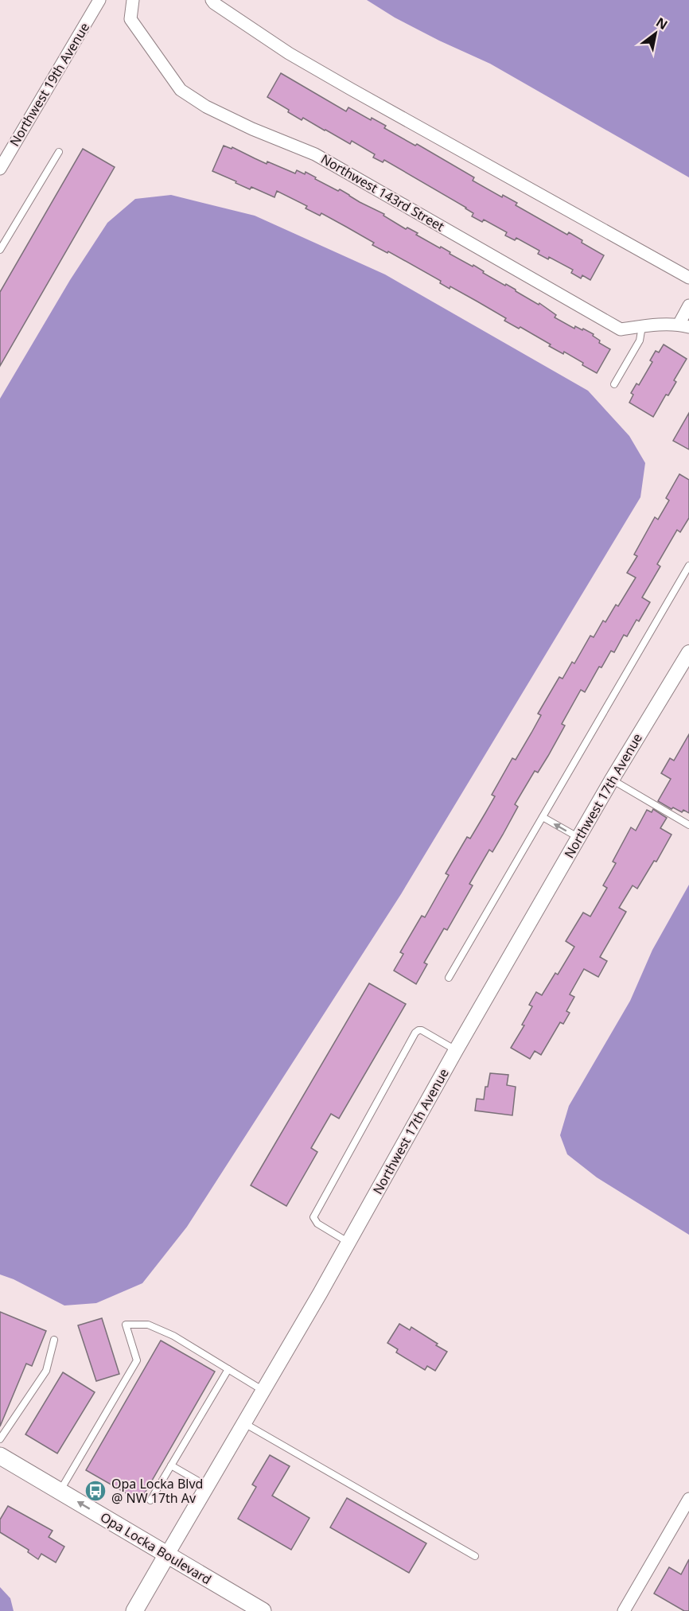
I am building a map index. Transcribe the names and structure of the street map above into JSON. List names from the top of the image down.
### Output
{
  "streets": {
    "main road": ["Northwest 17th Avenue", "Opa Locka Boulevard"],
    "street": ["Northwest 19th Avenue", "Northwest 143rd Street"]
  },
  "crossings": [
    ["Northwest 17th Avenue", "Opa Locka Boulevard"]
  ],
  "one_way": ["Opa Locka Boulevard"],
  "places": {
    "bus stop": ["Opa Locka Blvd @ NW 17th Av"]
  },
  "north": "top right"
}
